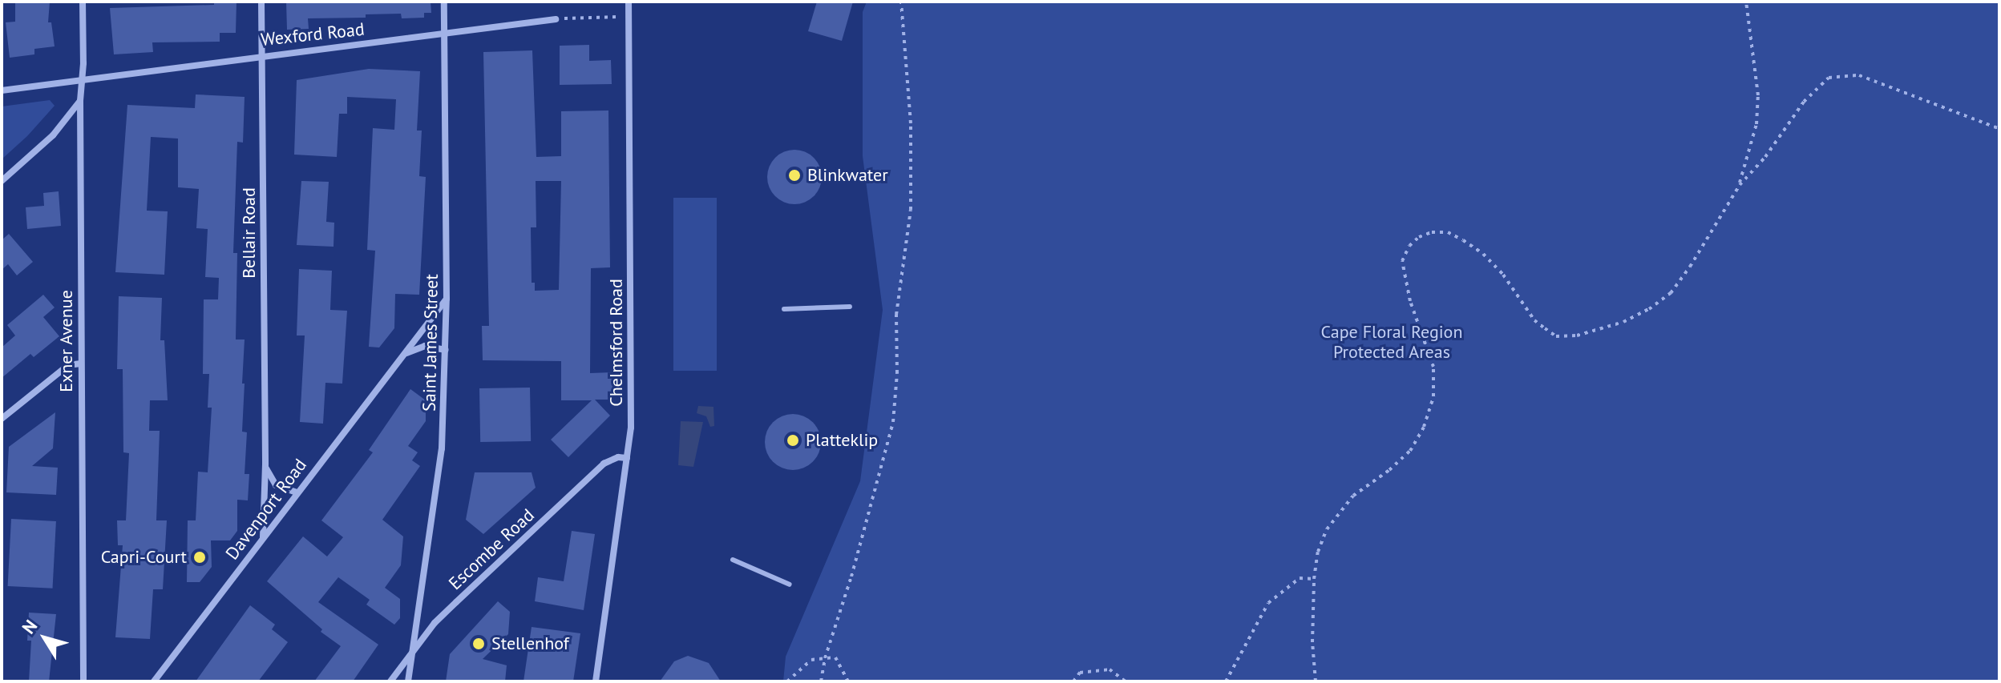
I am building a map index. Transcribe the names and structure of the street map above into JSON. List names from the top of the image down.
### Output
{
  "streets": {
    "street": [
      "Wexford Road",
      "Bellair Road",
      "Exner Avenue",
      "Saint James Street",
      "Chelmsford Road",
      "Davenport Road",
      "Escombe Road"
    ]
  },
  "crossings": [
    ["Wexford Road", "Bellair Road"],
    ["Wexford Road", "Exner Avenue"],
    ["Wexford Road", "Saint James Street"],
    ["Bellair Road", "Davenport Road"],
    ["Saint James Street", "Davenport Road"],
    ["Saint James Street", "Escombe Road"],
    ["Chelmsford Road", "Escombe Road"]
  ],
  "parks": ["Cape Floral Region Protected Areas"],
  "places": [
    "Blinkwater",
    "Platteklip",
    "Capri-Court",
    "Stellenhof"
  ],
  "north": "top left"
}
